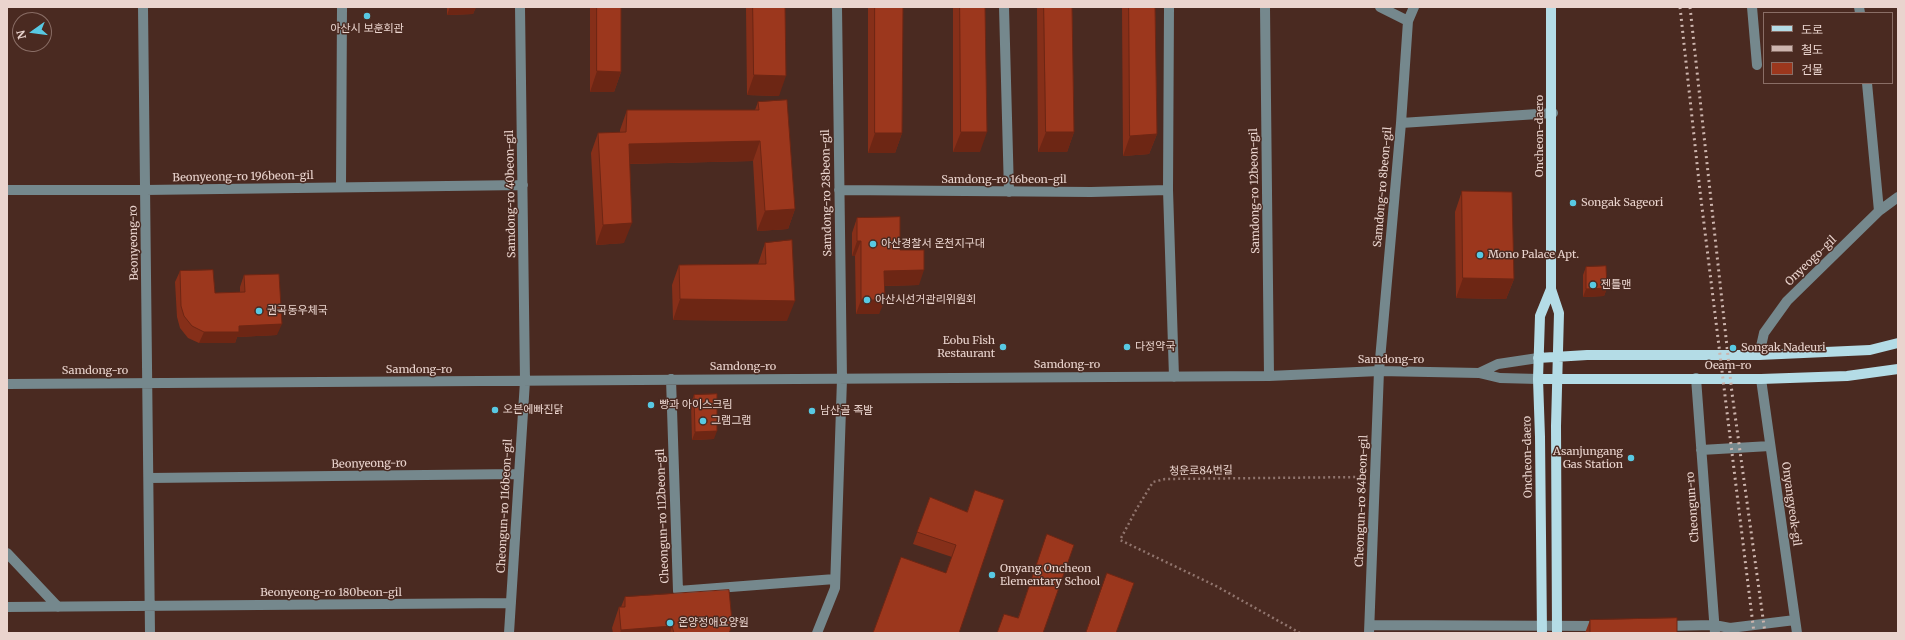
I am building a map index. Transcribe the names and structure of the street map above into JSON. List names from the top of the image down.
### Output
{
  "streets": {
    "main road": ["Oncheon-daero", "Oeam-ro"],
    "street": [
      "Beonyeong-ro 196beon-gil",
      "Samdong-ro 16beon-gil",
      "Samdong-ro 8beon-gil",
      "Samdong-ro 12beon-gil",
      "Samdong-ro 28beon-gil",
      "Samdong-ro 40beon-gil",
      "Beonyeong-ro",
      "Onyeogo-gil",
      "Samdong-ro",
      "Cheongun-ro 84beon-gil",
      "Onyangyeok-gil",
      "Cheongun-ro 116beon-gil",
      "Cheongun-ro",
      "Cheongun-ro 112beon-gil",
      "Beonyeong-ro 180beon-gil"
    ],
    "path": ["청운로84번길"]
  },
  "crossings": [
    ["Oncheon-daero", "Samdong-ro"],
    ["Oncheon-daero", "Oeam-ro"],
    ["Beonyeong-ro 196beon-gil", "Samdong-ro 40beon-gil"],
    ["Beonyeong-ro 196beon-gil", "Beonyeong-ro"],
    ["Samdong-ro 16beon-gil", "Samdong-ro 28beon-gil"],
    ["Samdong-ro 8beon-gil", "Samdong-ro"],
    ["Samdong-ro 8beon-gil", "Cheongun-ro 84beon-gil"],
    ["Samdong-ro 12beon-gil", "Samdong-ro"],
    ["Samdong-ro 28beon-gil", "Samdong-ro"],
    ["Samdong-ro 40beon-gil", "Samdong-ro"],
    ["Samdong-ro 40beon-gil", "Cheongun-ro 116beon-gil"],
    ["Beonyeong-ro", "Samdong-ro"],
    ["Beonyeong-ro", "Cheongun-ro 116beon-gil"],
    ["Beonyeong-ro", "Beonyeong-ro 180beon-gil"],
    ["Onyeogo-gil", "Oeam-ro"],
    ["Samdong-ro", "Oeam-ro"],
    ["Samdong-ro", "Cheongun-ro 84beon-gil"],
    ["Samdong-ro", "Cheongun-ro 116beon-gil"],
    ["Samdong-ro", "Cheongun-ro 112beon-gil"],
    ["Oeam-ro", "Onyangyeok-gil"],
    ["Oeam-ro", "Cheongun-ro"],
    ["청운로84번길", "Cheongun-ro 84beon-gil"],
    ["Cheongun-ro 116beon-gil", "Beonyeong-ro 180beon-gil"]
  ],
  "places": [
    "아산시 보훈회관",
    "Songak Sageori",
    "아산경찰서 온천지구대",
    "Mono Palace Apt.",
    "젠틀맨",
    "아산시선거관리위원회",
    "권곡동우체국",
    "Eobu Fish Restaurant",
    "다정약국",
    "Songak Nadeuri",
    "빵과 아이스크림",
    "오븐에빠진닭",
    "남산골 족발",
    "그램그램",
    "Asanjungang Gas Station",
    "Onyang Oncheon Elementary School",
    "온양정애요양원"
  ],
  "legend": ["도로", "철도", "건물"],
  "north": "left"
}
